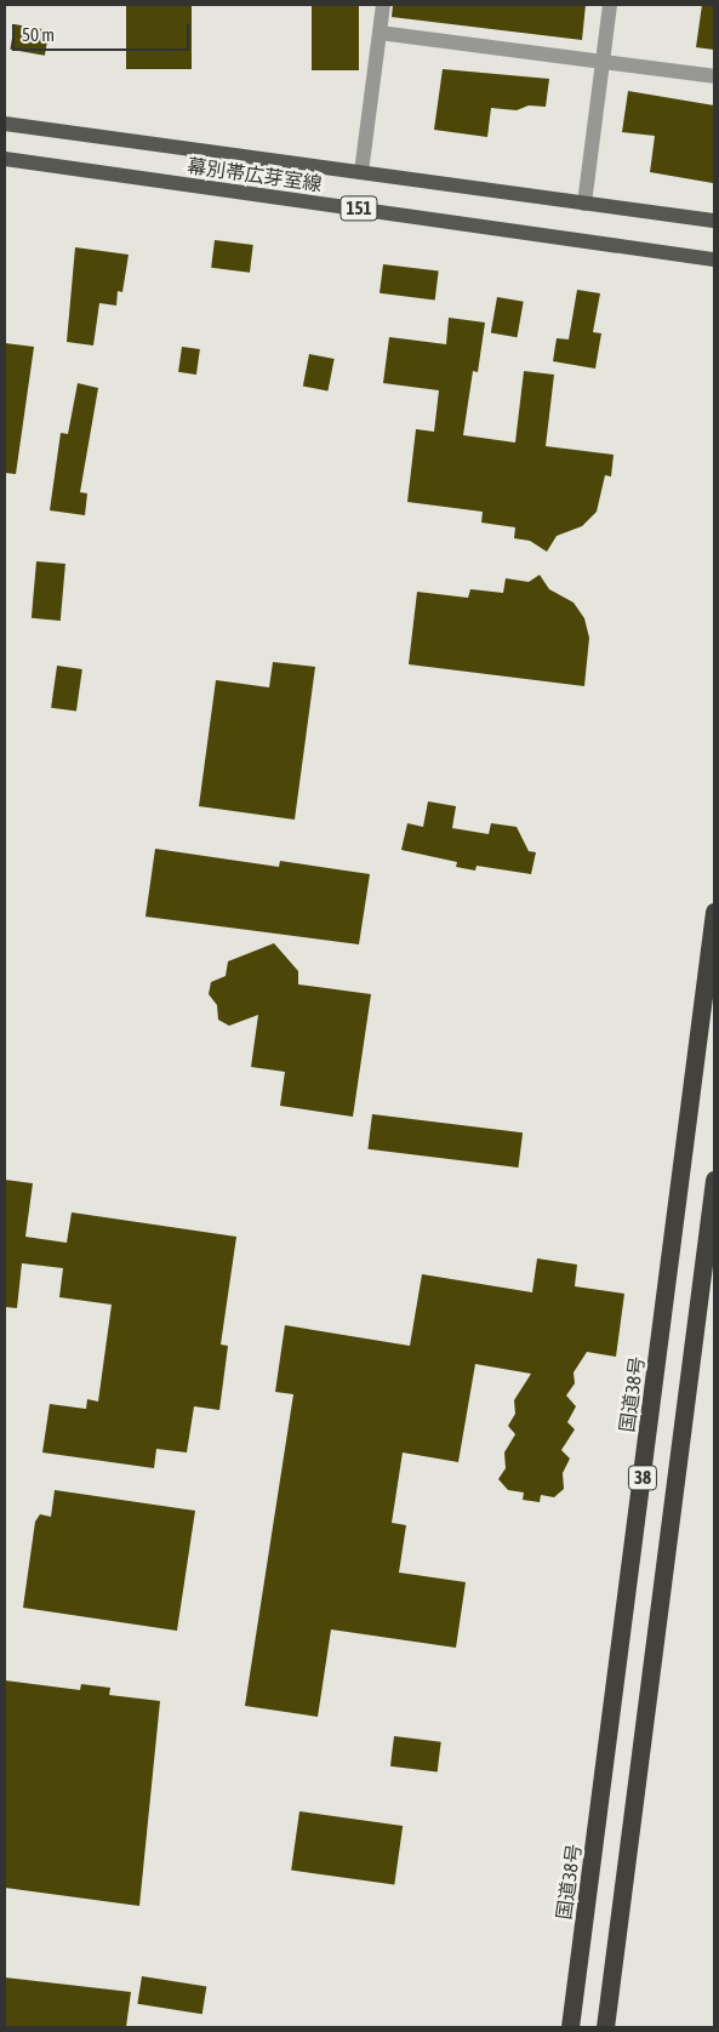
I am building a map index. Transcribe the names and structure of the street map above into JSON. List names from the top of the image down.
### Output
{
  "streets": {
    "highway": ["国道38号", "38"],
    "main road": ["幕別帯広芽室線", "151"]
  },
  "scale_bar": "50 m"
}
